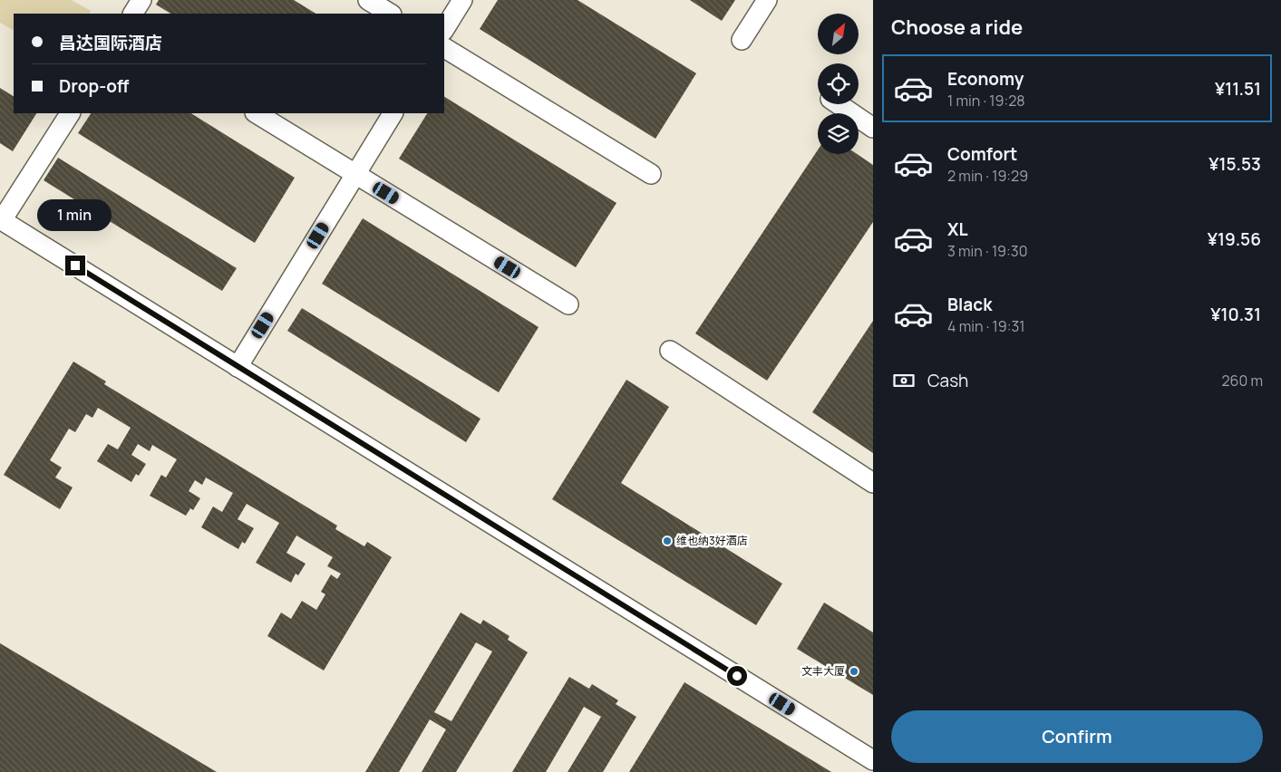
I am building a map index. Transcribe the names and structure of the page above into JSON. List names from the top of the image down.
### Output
{
  "places": ["维也纳3好酒店", "文丰大厦"],
  "north": "top right",
  "page": {
    "heading": "Choose a ride",
    "banner": ["昌达国际酒店", "Drop-off"],
    "list": [
      {
        "name": "Economy",
        "note": "1 min · 19:28",
        "value": "¥11.51"
      },
      {
        "name": "Comfort",
        "note": "2 min · 19:29",
        "value": "¥15.53"
      },
      {
        "name": "XL",
        "note": "3 min · 19:30",
        "value": "¥19.56"
      },
      {
        "name": "Black",
        "note": "4 min · 19:31",
        "value": "¥10.31"
      }
    ],
    "bubble": "1 min",
    "pay": ["Cash", "260 m"],
    "buttons": "Confirm"
  }
}
